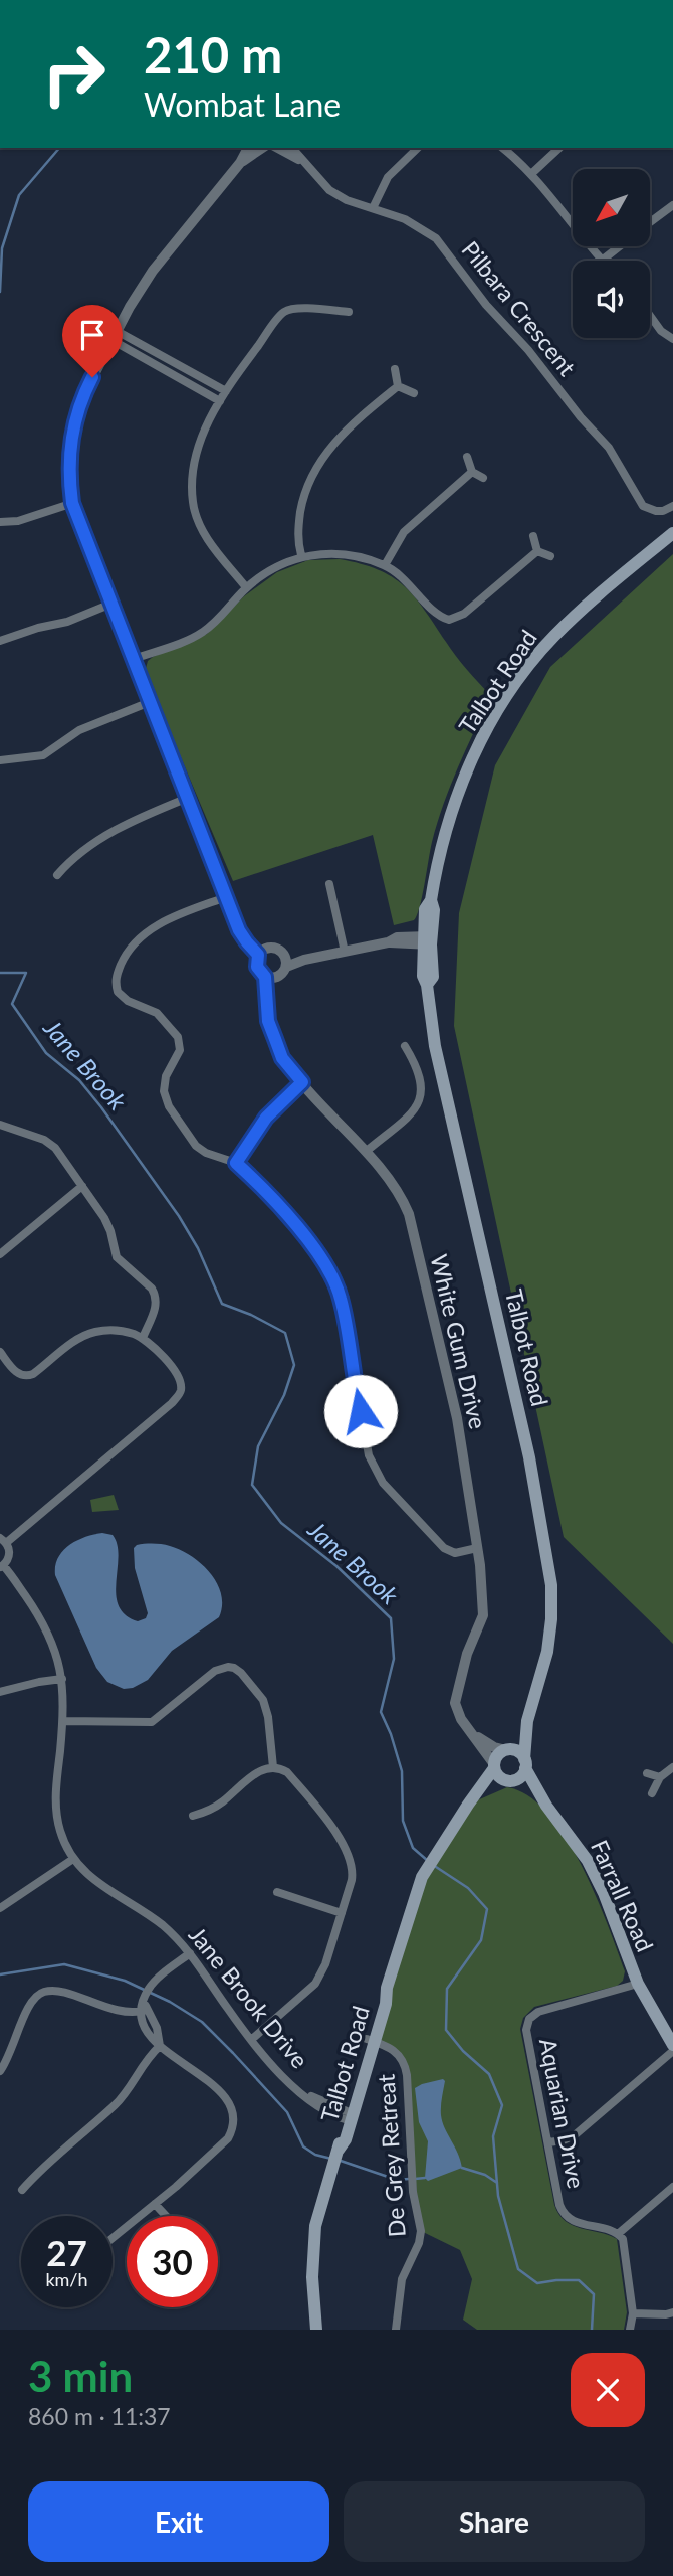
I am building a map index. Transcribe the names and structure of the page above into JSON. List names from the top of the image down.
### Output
{
  "streets": {
    "main road": ["Talbot Road", "Farrall Road"],
    "street": [
      "Pilbara Crescent",
      "White Gum Drive",
      "Jane Brook Drive",
      "Aquarian Drive",
      "De Grey Retreat"
    ]
  },
  "crossings": [
    ["Talbot Road", "White Gum Drive"],
    ["Talbot Road", "Farrall Road"],
    ["Talbot Road", "Jane Brook Drive"],
    ["Talbot Road", "De Grey Retreat"],
    ["White Gum Drive", "Farrall Road"],
    ["Farrall Road", "Aquarian Drive"]
  ],
  "water": ["Jane Brook"],
  "north": "bottom left",
  "page": {
    "turn": ["210 m", "Wombat Lane"],
    "speed": "27 km/h",
    "limit": "30",
    "heading": ["3 min", "860 m · 11:37"],
    "buttons": ["Exit", "Share"]
  }
}
